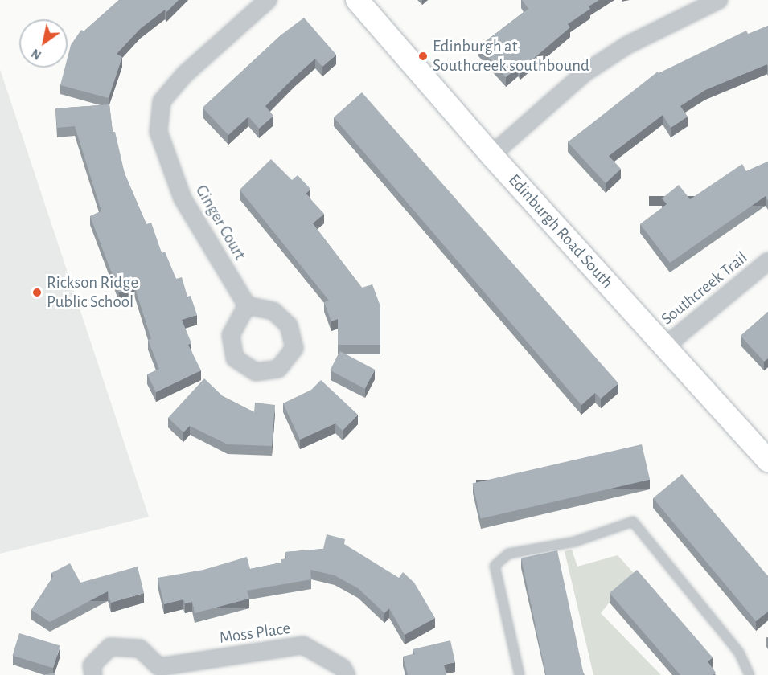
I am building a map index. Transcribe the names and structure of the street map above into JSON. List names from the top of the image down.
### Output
{
  "streets": {
    "main road": ["Edinburgh Road South"],
    "street": ["Ginger Court", "Southcreek Trail", "Moss Place"]
  },
  "crossings": [
    ["Edinburgh Road South", "Southcreek Trail"]
  ],
  "places": ["Edinburgh at Southcreek southbound", "Rickson Ridge Public School"],
  "north": "bottom left"
}
